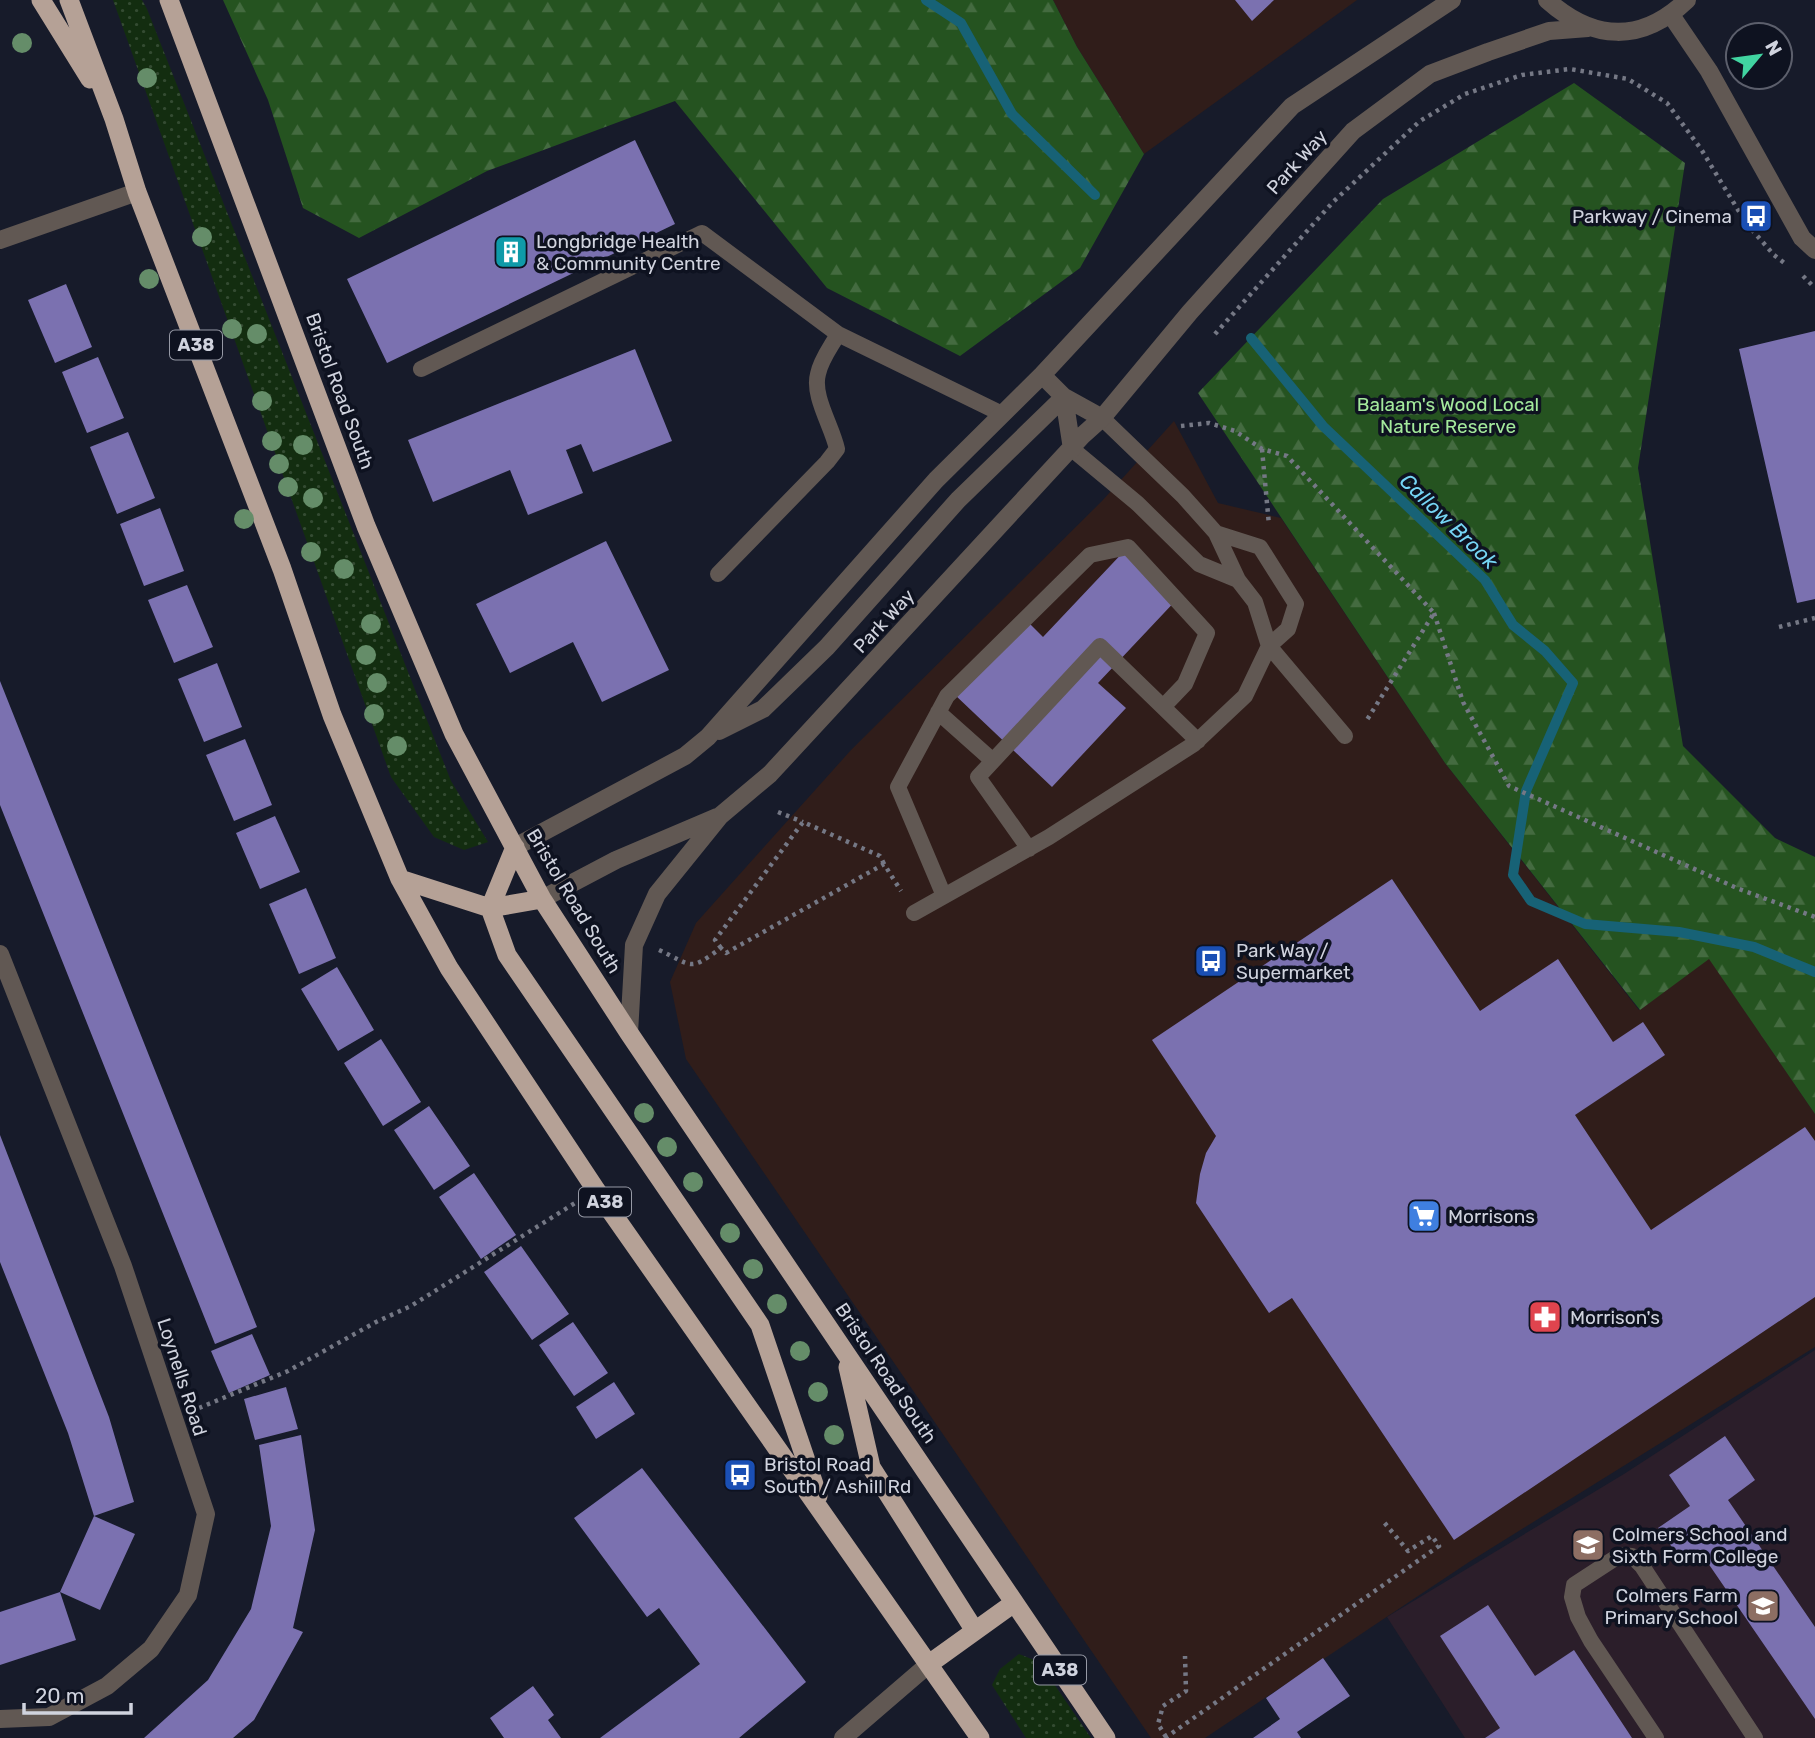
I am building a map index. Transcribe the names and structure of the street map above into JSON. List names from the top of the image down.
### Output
{
  "streets": {
    "highway": ["A38", "Bristol Road South"],
    "street": ["Park Way", "Loynells Road"]
  },
  "crossings": [
    ["Park Way", "Bristol Road South"]
  ],
  "water": ["Callow Brook"],
  "parks": ["Balaam's Wood Local Nature Reserve"],
  "places": {
    "bus stop": ["Parkway / Cinema", "Park Way / Supermarket", "Bristol Road South / Ashill Rd"],
    "building": ["Longbridge Health & Community Centre"],
    "supermarket": ["Morrisons"],
    "pharmacy": ["Morrison's"],
    "school or university": ["Colmers School and Sixth Form College", "Colmers Farm Primary School"]
  },
  "scale_bar": "20 m",
  "north": "top right"
}
